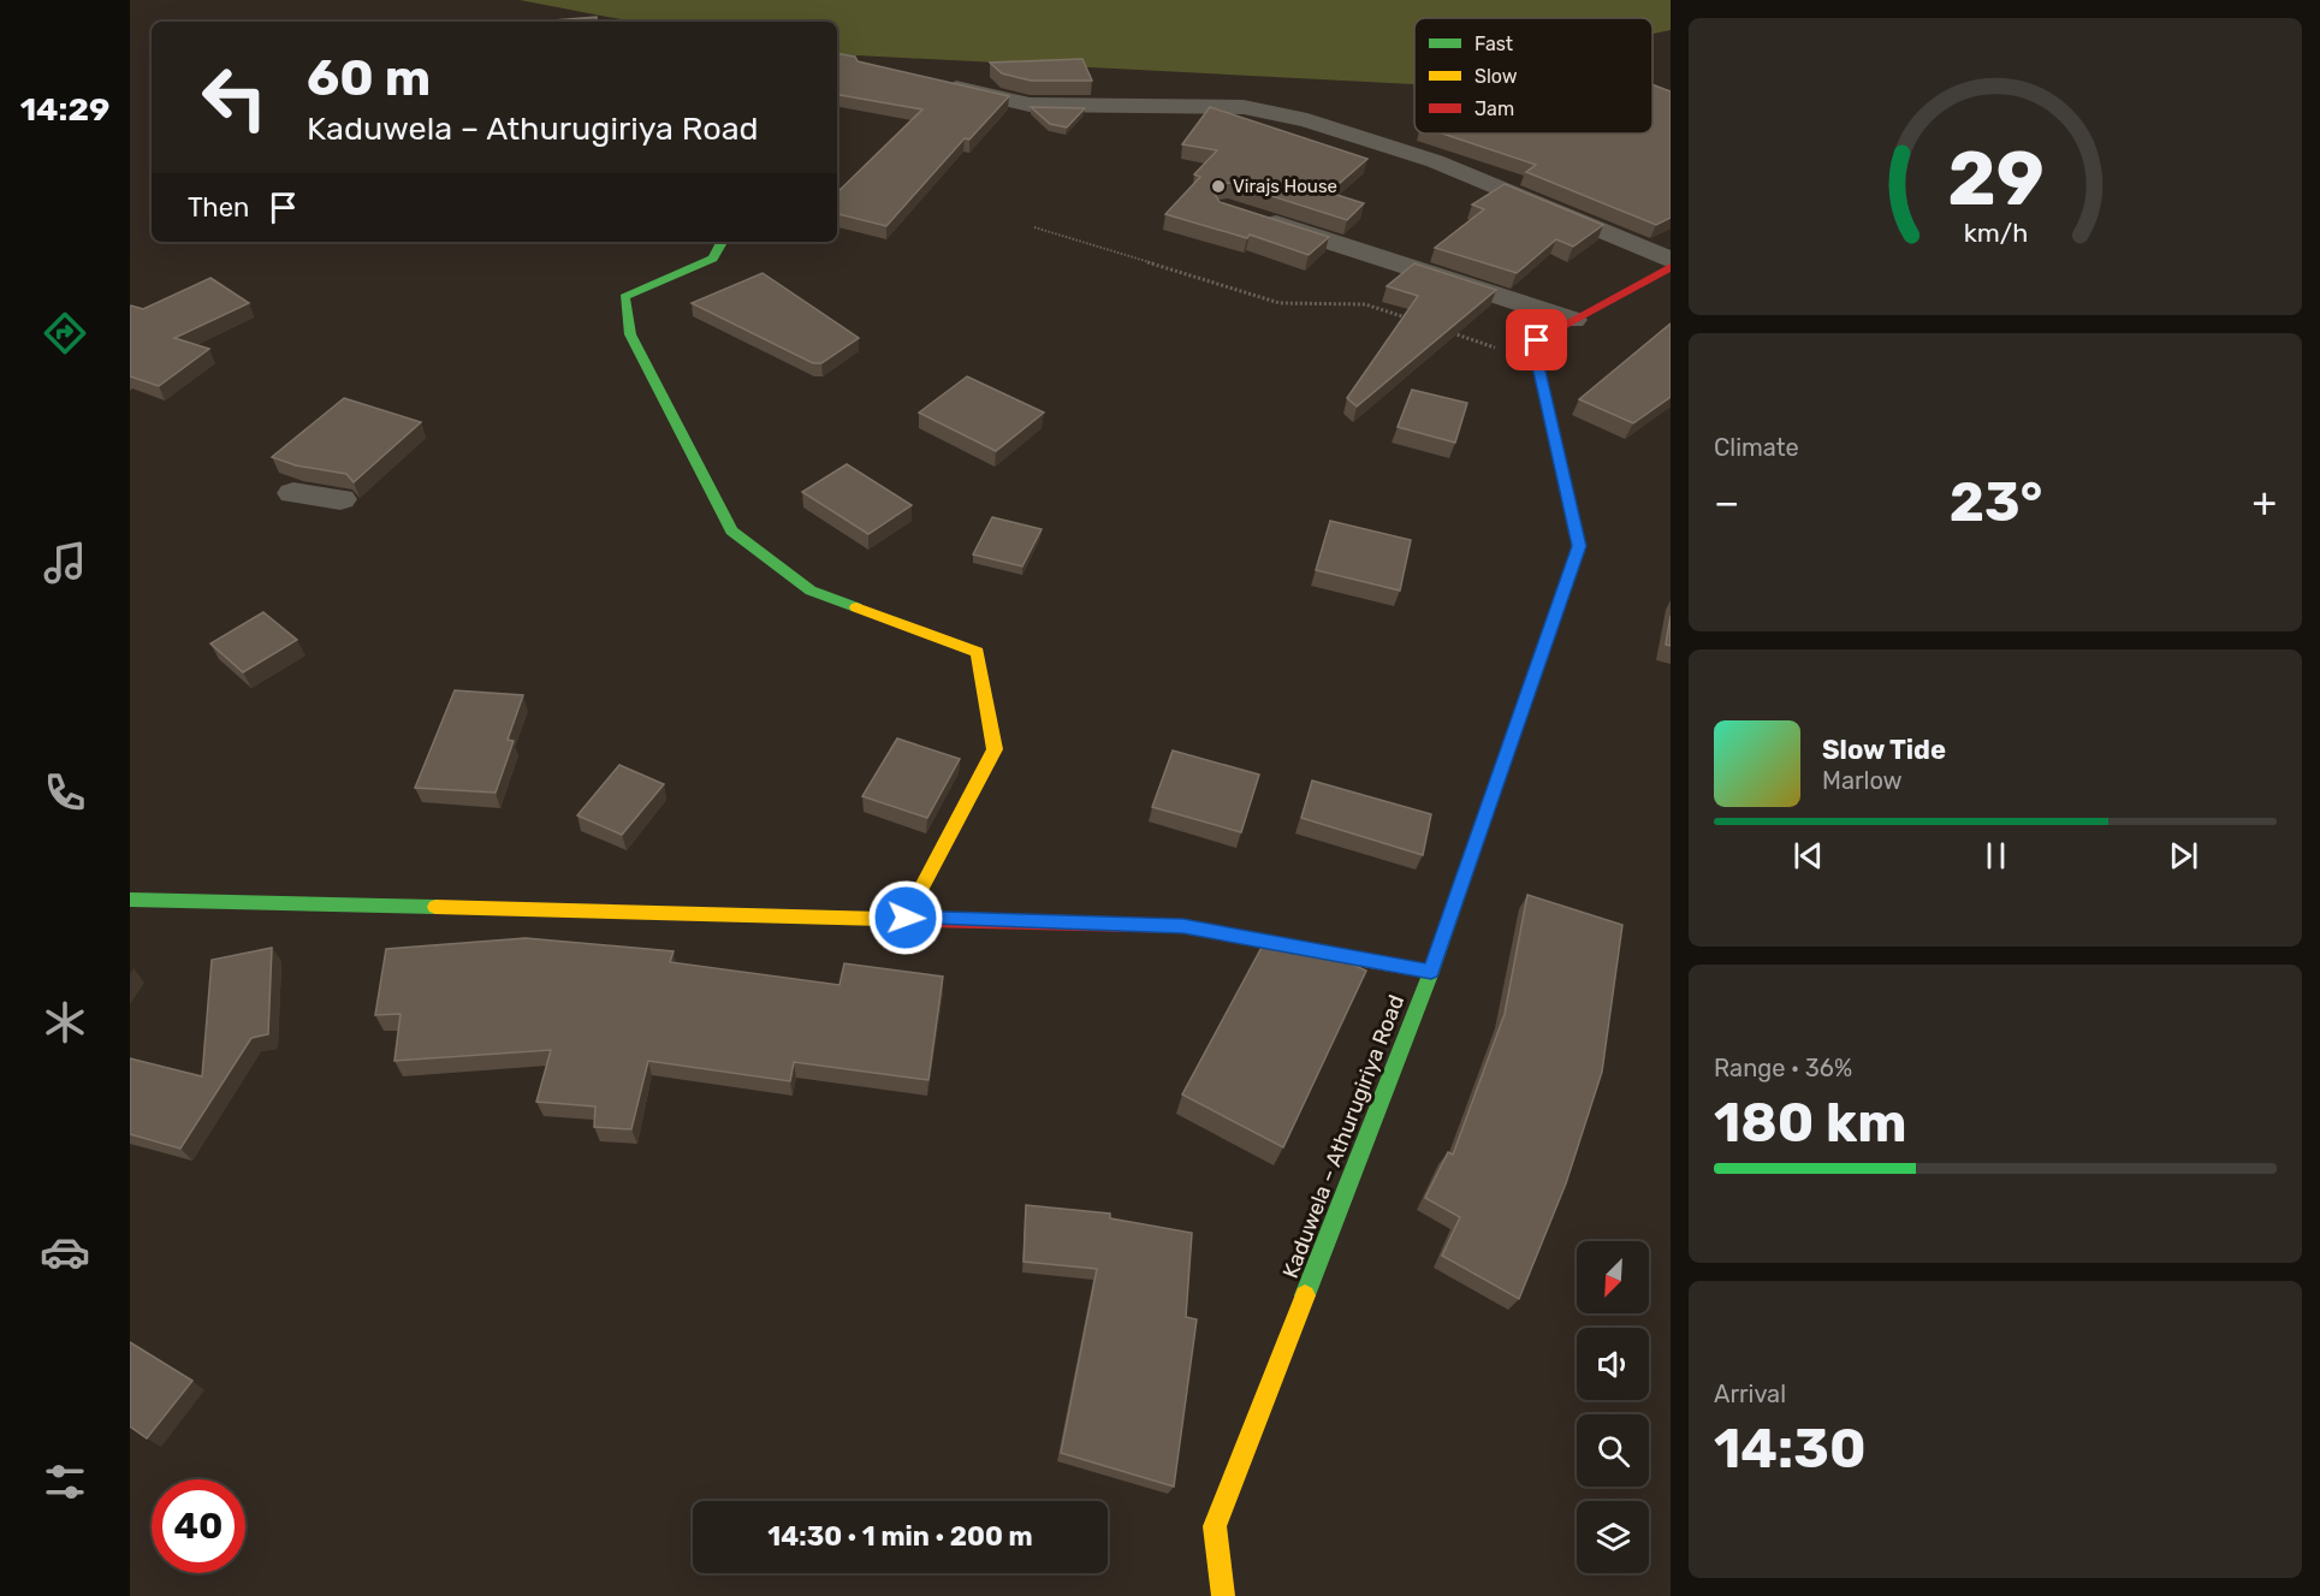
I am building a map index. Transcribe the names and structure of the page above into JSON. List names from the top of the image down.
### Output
{
  "streets": {
    "street": ["Kaduwela – Athurugiriya Road"]
  },
  "places": ["Virajs House"],
  "legend": ["Fast", "Slow", "Jam"],
  "north": "bottom left",
  "page": {
    "tabs": "14:29",
    "turn": ["60 m", "Kaduwela – Athurugiriya Road"],
    "then": "Then",
    "tile": [
      "Climate",
      ["Range · 36%", "180 km"],
      ["Arrival", "14:30"]
    ],
    "heat": ["−", "23°", "+"],
    "song": ["Slow Tide", "Marlow"],
    "limit": "40",
    "trip": "14:30 · 1 min · 200 m",
    "gauge": ["29", "km/h"]
  }
}
